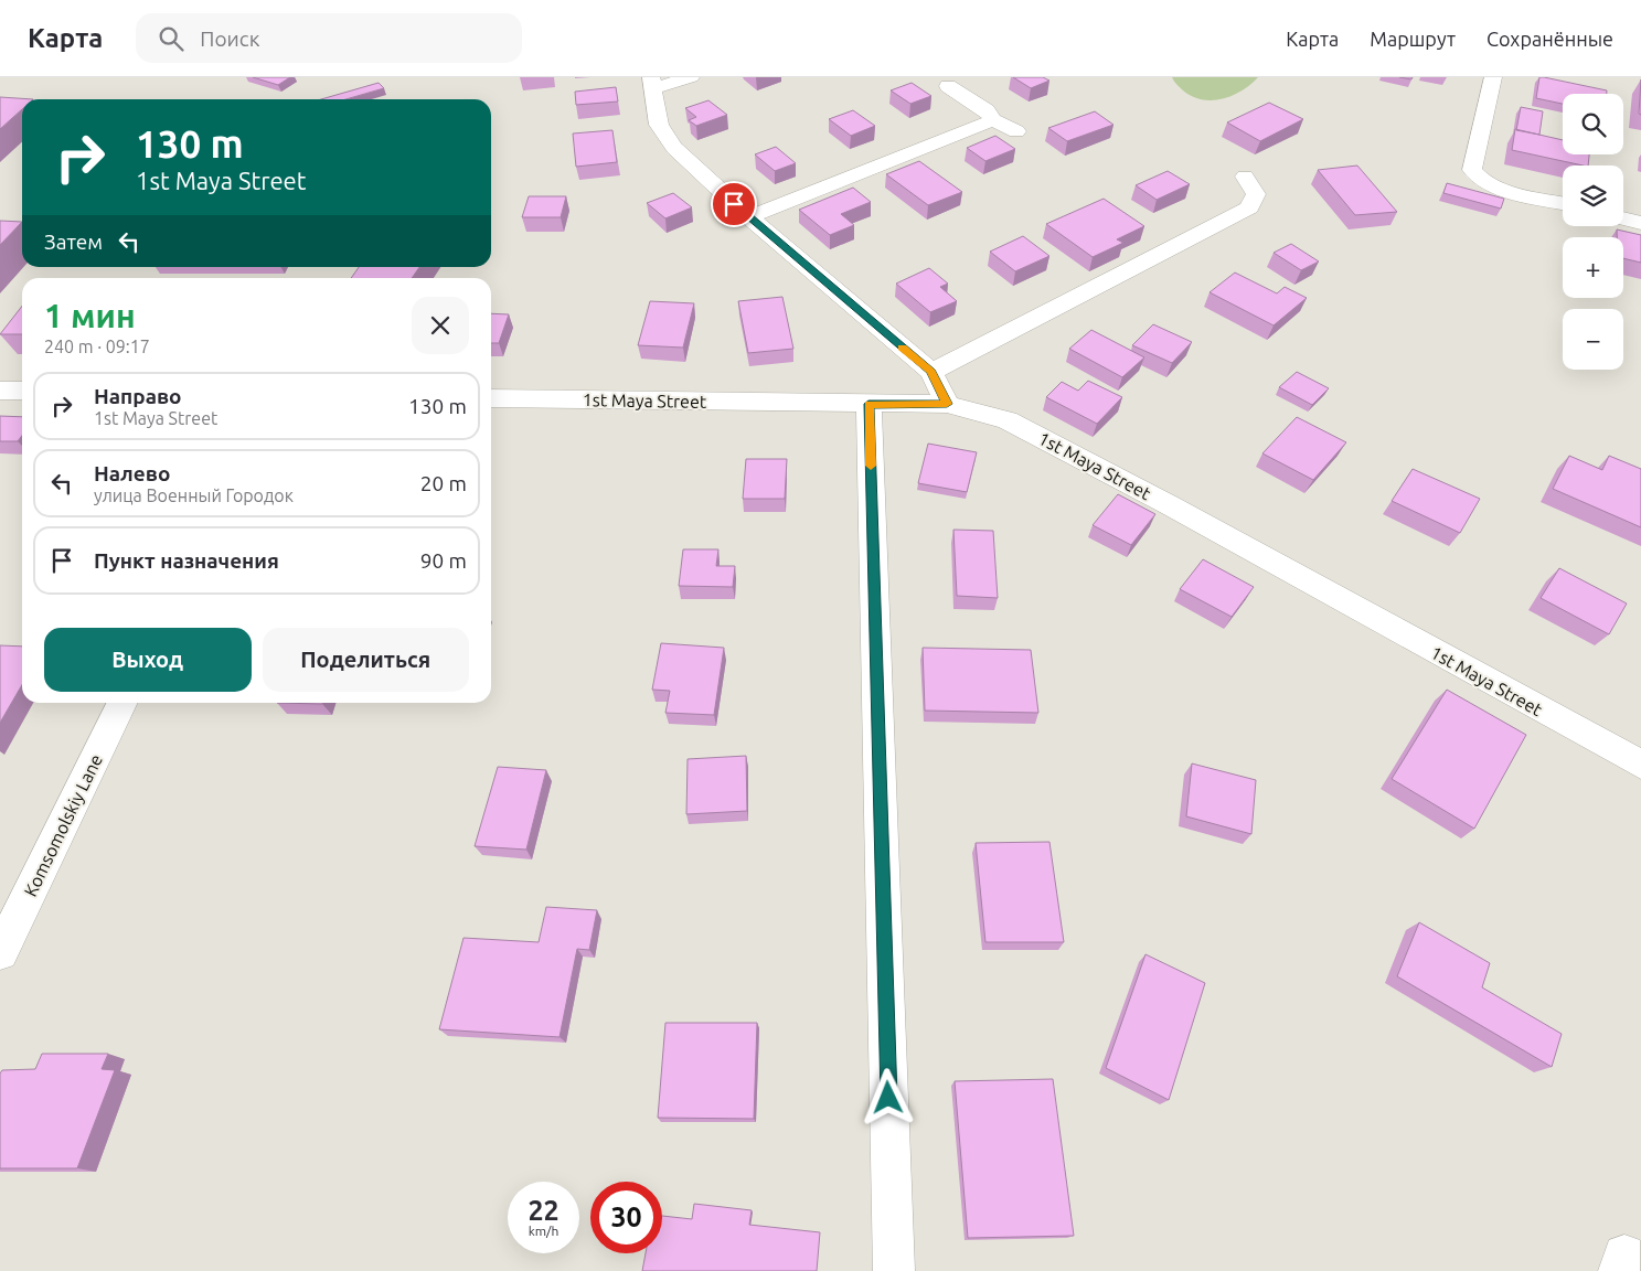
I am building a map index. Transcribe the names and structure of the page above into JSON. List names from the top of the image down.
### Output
{
  "streets": {
    "street": ["1st Maya Street", "Komsomolskiy Lane"]
  },
  "page": {
    "header": "Карта",
    "search": "Поиск",
    "nav": ["Карта", "Маршрут", "Сохранённые"],
    "map_buttons": ["+", "−"],
    "turn": ["130 m", "1st Maya Street"],
    "then": "Затем",
    "heading": ["1 мин", "240 m · 09:17"],
    "list": [
      {
        "name": "Направо",
        "note": "1st Maya Street",
        "value": "130 m"
      },
      {
        "name": "Налево",
        "note": "улица Военный Городок",
        "value": "20 m"
      },
      {
        "name": "Пункт назначения",
        "value": "90 m"
      }
    ],
    "buttons": ["Выход", "Поделиться"],
    "speed": "22 km/h",
    "limit": "30"
  }
}
